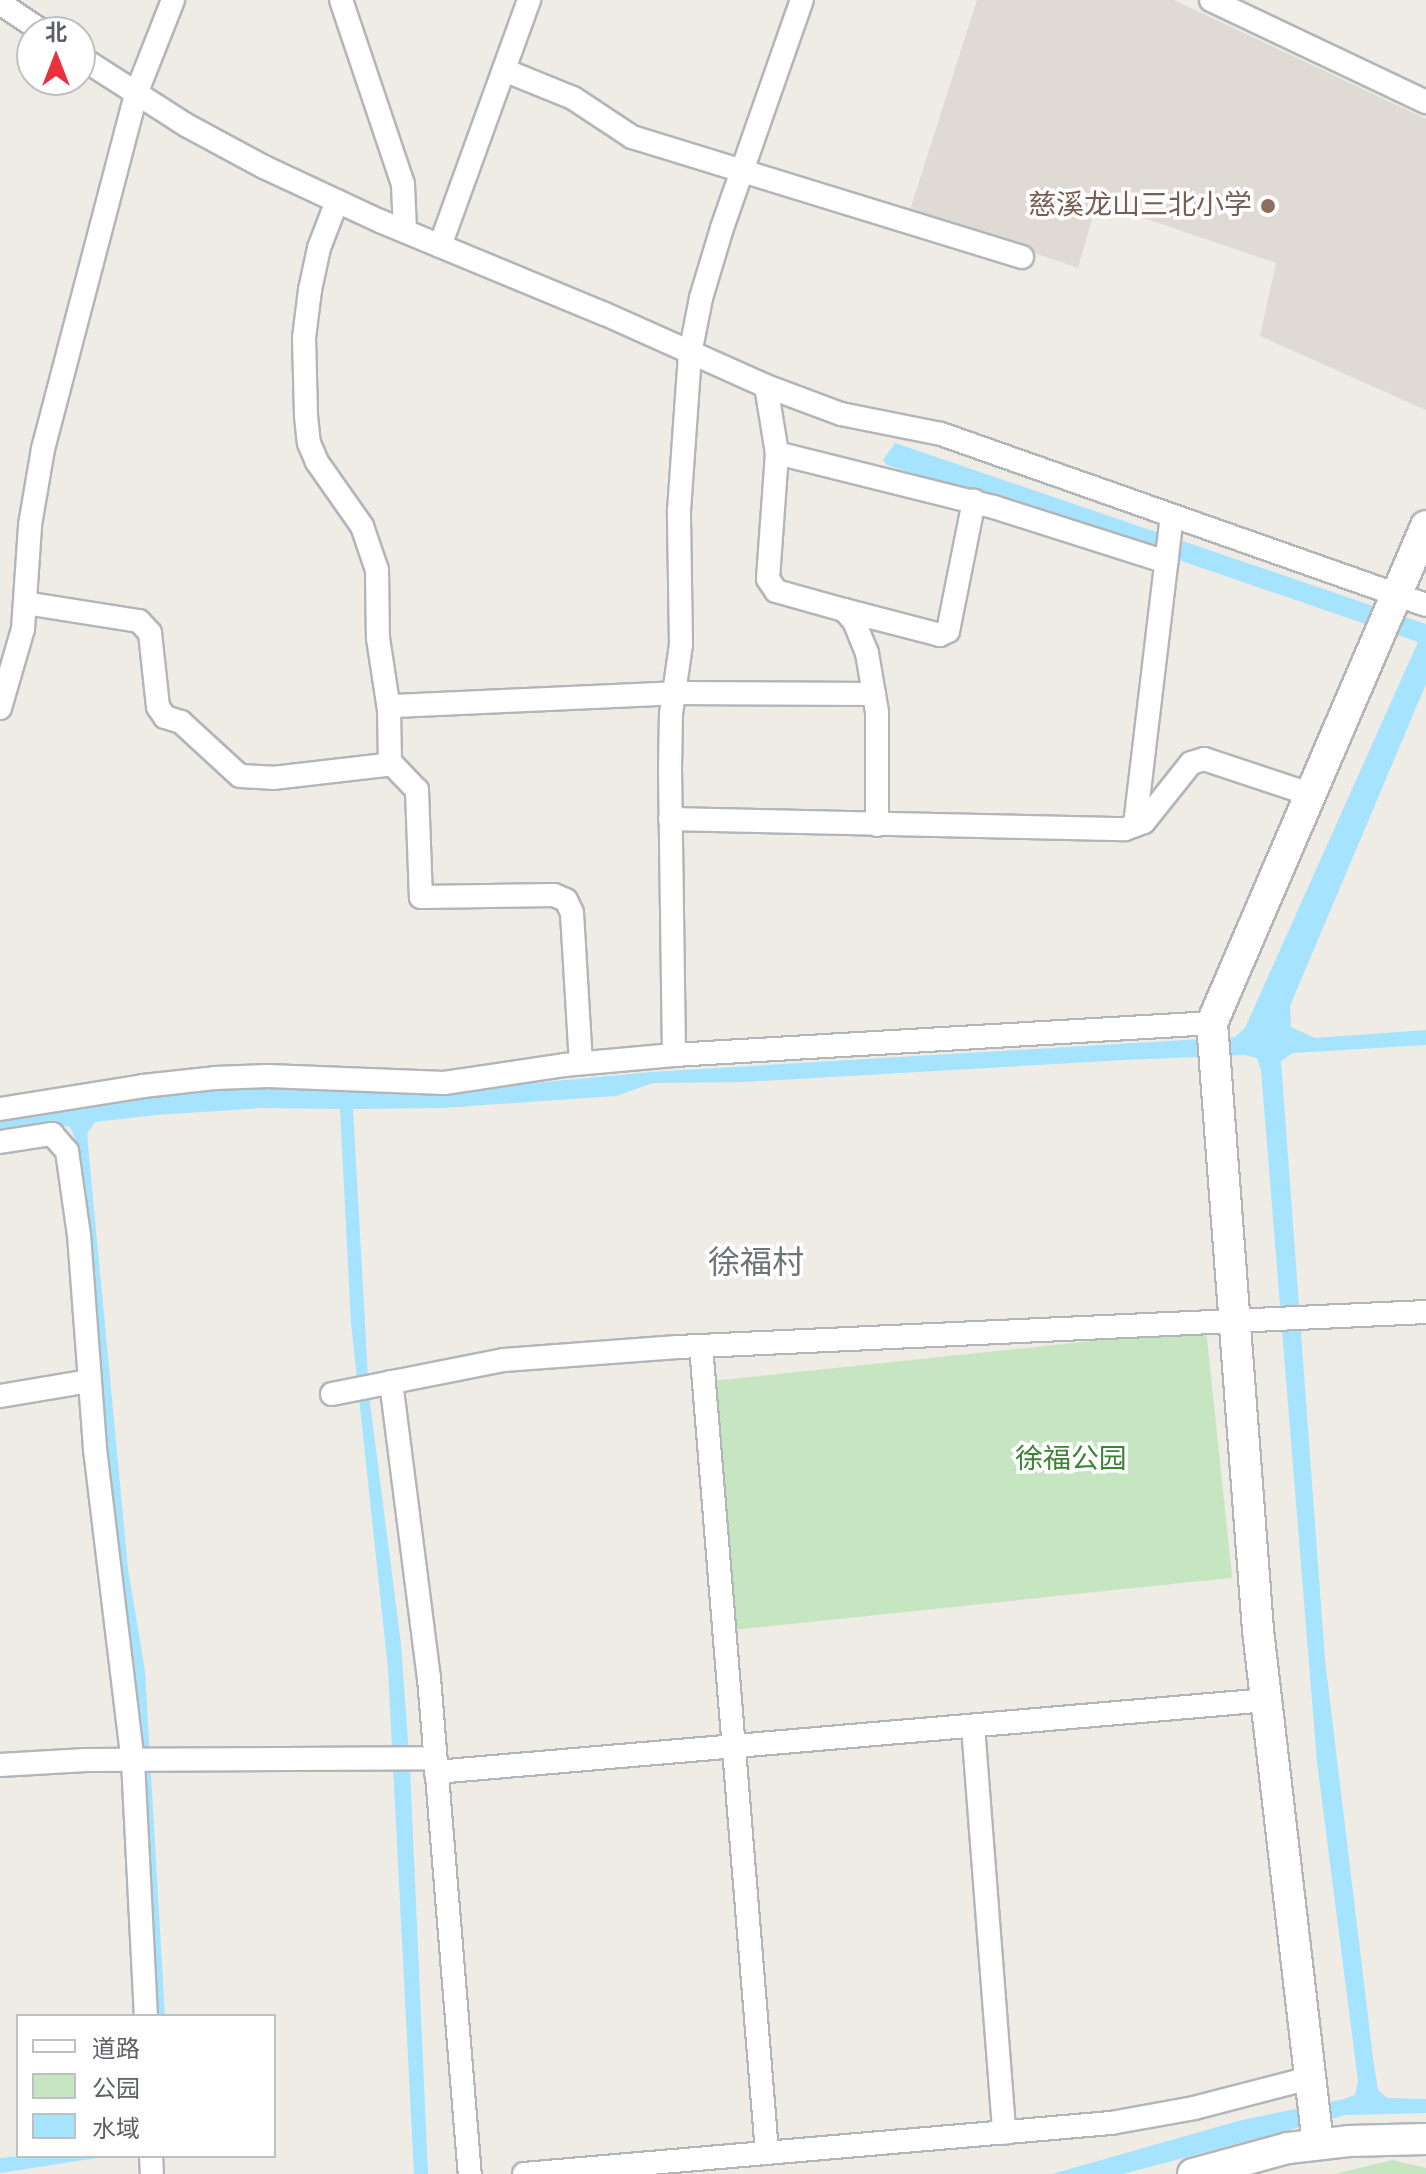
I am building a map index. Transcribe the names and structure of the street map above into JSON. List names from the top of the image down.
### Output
{
  "districts": ["徐福村"],
  "parks": ["徐福公园"],
  "places": ["慈溪龙山三北小学"],
  "legend": ["道路", "公园", "水域"],
  "north": "top"
}
